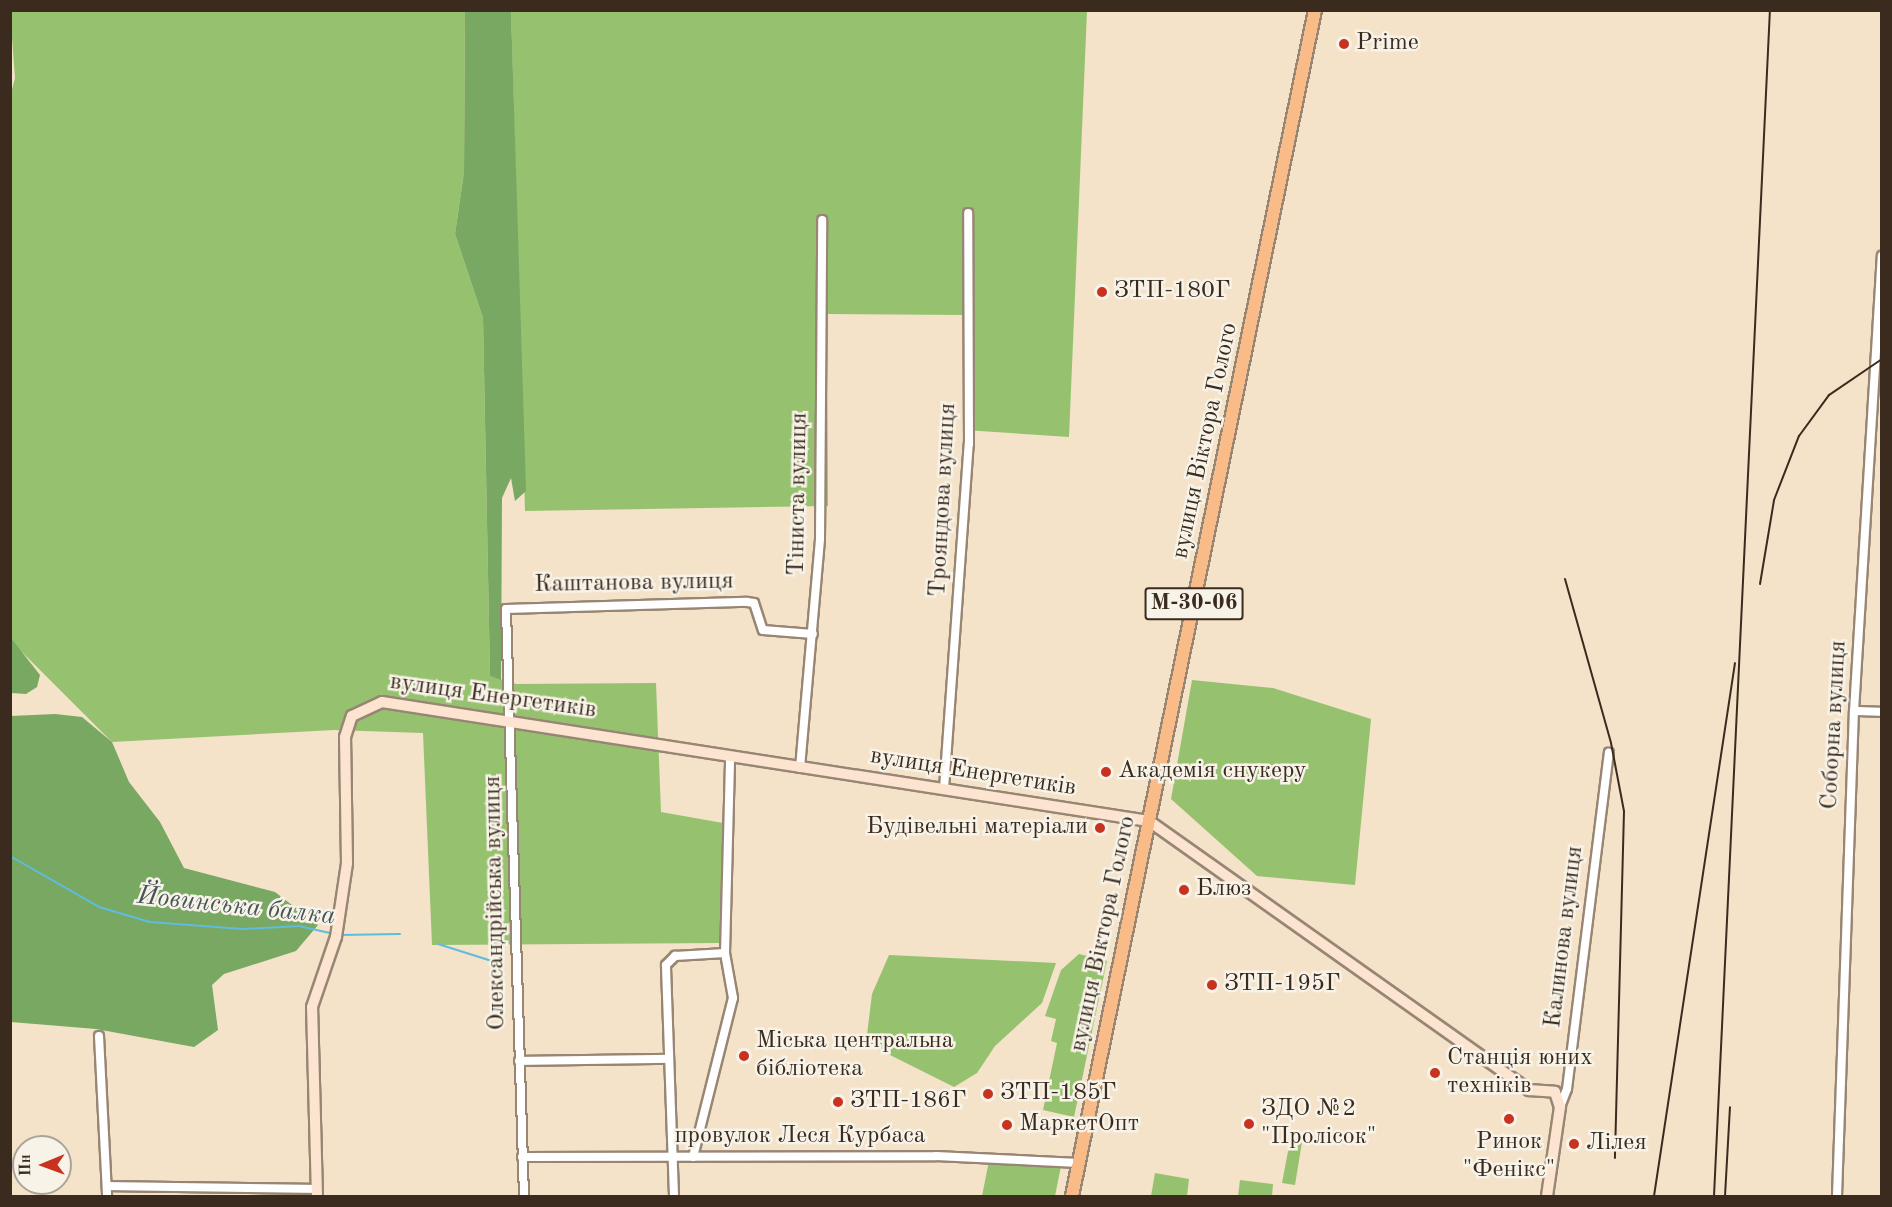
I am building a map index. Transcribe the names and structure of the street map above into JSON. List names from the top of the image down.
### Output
{
  "streets": {
    "main road": ["вулиця Віктора Голого", "М-30-06"],
    "street": [
      "Тіниста вулиця",
      "Трояндова вулиця",
      "Каштанова вулиця",
      "вулиця Енергетиків",
      "Соборна вулиця",
      "Олександрійська вулиця",
      "Калинова вулиця",
      "провулок Леся Курбаса"
    ]
  },
  "crossings": [
    ["вулиця Віктора Голого", "вулиця Енергетиків"],
    ["вулиця Віктора Голого", "провулок Леся Курбаса"],
    ["Тіниста вулиця", "Каштанова вулиця"],
    ["Тіниста вулиця", "вулиця Енергетиків"],
    ["Трояндова вулиця", "вулиця Енергетиків"],
    ["Каштанова вулиця", "Олександрійська вулиця"],
    ["вулиця Енергетиків", "Олександрійська вулиця"],
    ["вулиця Енергетиків", "Калинова вулиця"],
    ["Олександрійська вулиця", "провулок Леся Курбаса"]
  ],
  "water": ["Йовинська балка"],
  "places": [
    "Prime",
    "ЗТП-180Г",
    "Академія снукеру",
    "Будівельні матеріали",
    "Блюз",
    "ЗТП-195Г",
    "Міська центральна бібліотека",
    "Станція юних техніків",
    "ЗТП-185Г",
    "ЗТП-186Г",
    "Ринок \"Фенікс\"",
    "ЗДО №2 \"Пролісок\"",
    "МаркетОпт",
    "Лілея"
  ],
  "north": "left"
}
